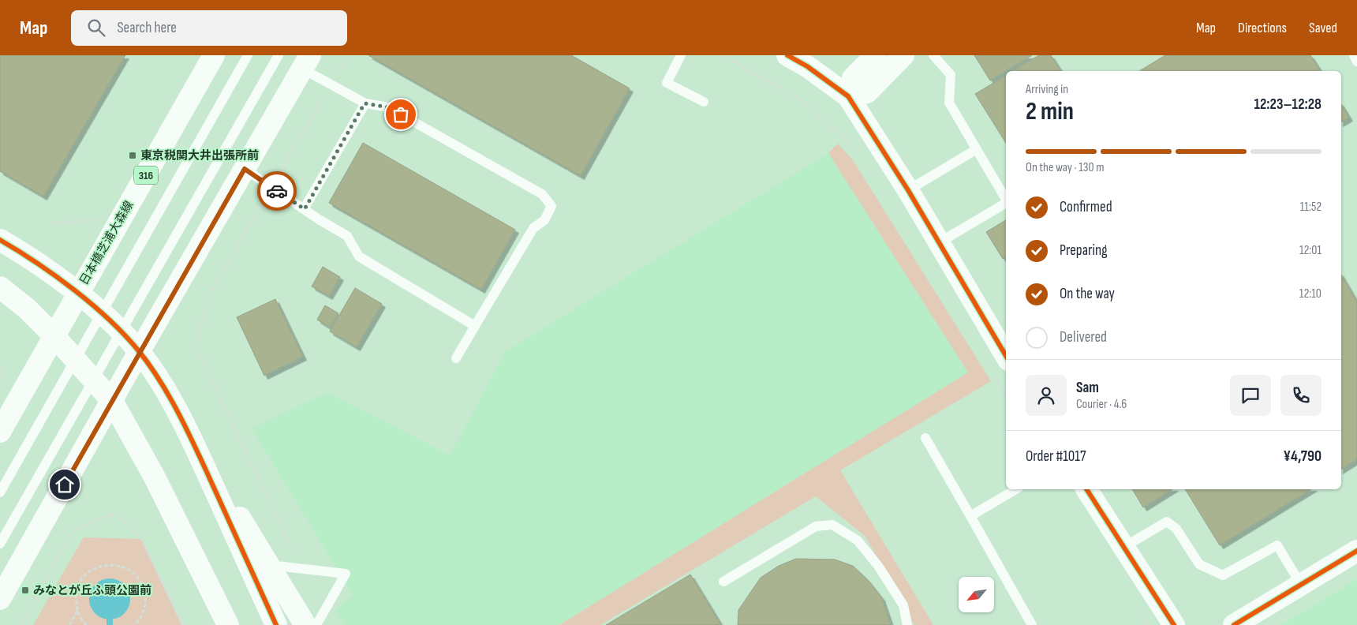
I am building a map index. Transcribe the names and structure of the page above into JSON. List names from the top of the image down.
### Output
{
  "streets": {
    "street": ["316", "日本橋芝浦大森線"]
  },
  "places": {
    "transit": ["東京税関大井出張所前", "みなとが丘ふ頭公園前"]
  },
  "north": "bottom left",
  "page": {
    "header": "Map",
    "search": "Search here",
    "nav": ["Map", "Directions", "Saved"],
    "heading": ["2 min", "Arriving in", "12:23–12:28"],
    "panel": [
      "Sam",
      "Courier · 4.6",
      "Order #1017",
      "¥4,790"
    ],
    "bar": "On the way · 130 m",
    "list": [
      ["Confirmed", "11:52"],
      ["Preparing", "12:01"],
      ["On the way", "12:10"],
      "Delivered"
    ]
  }
}
